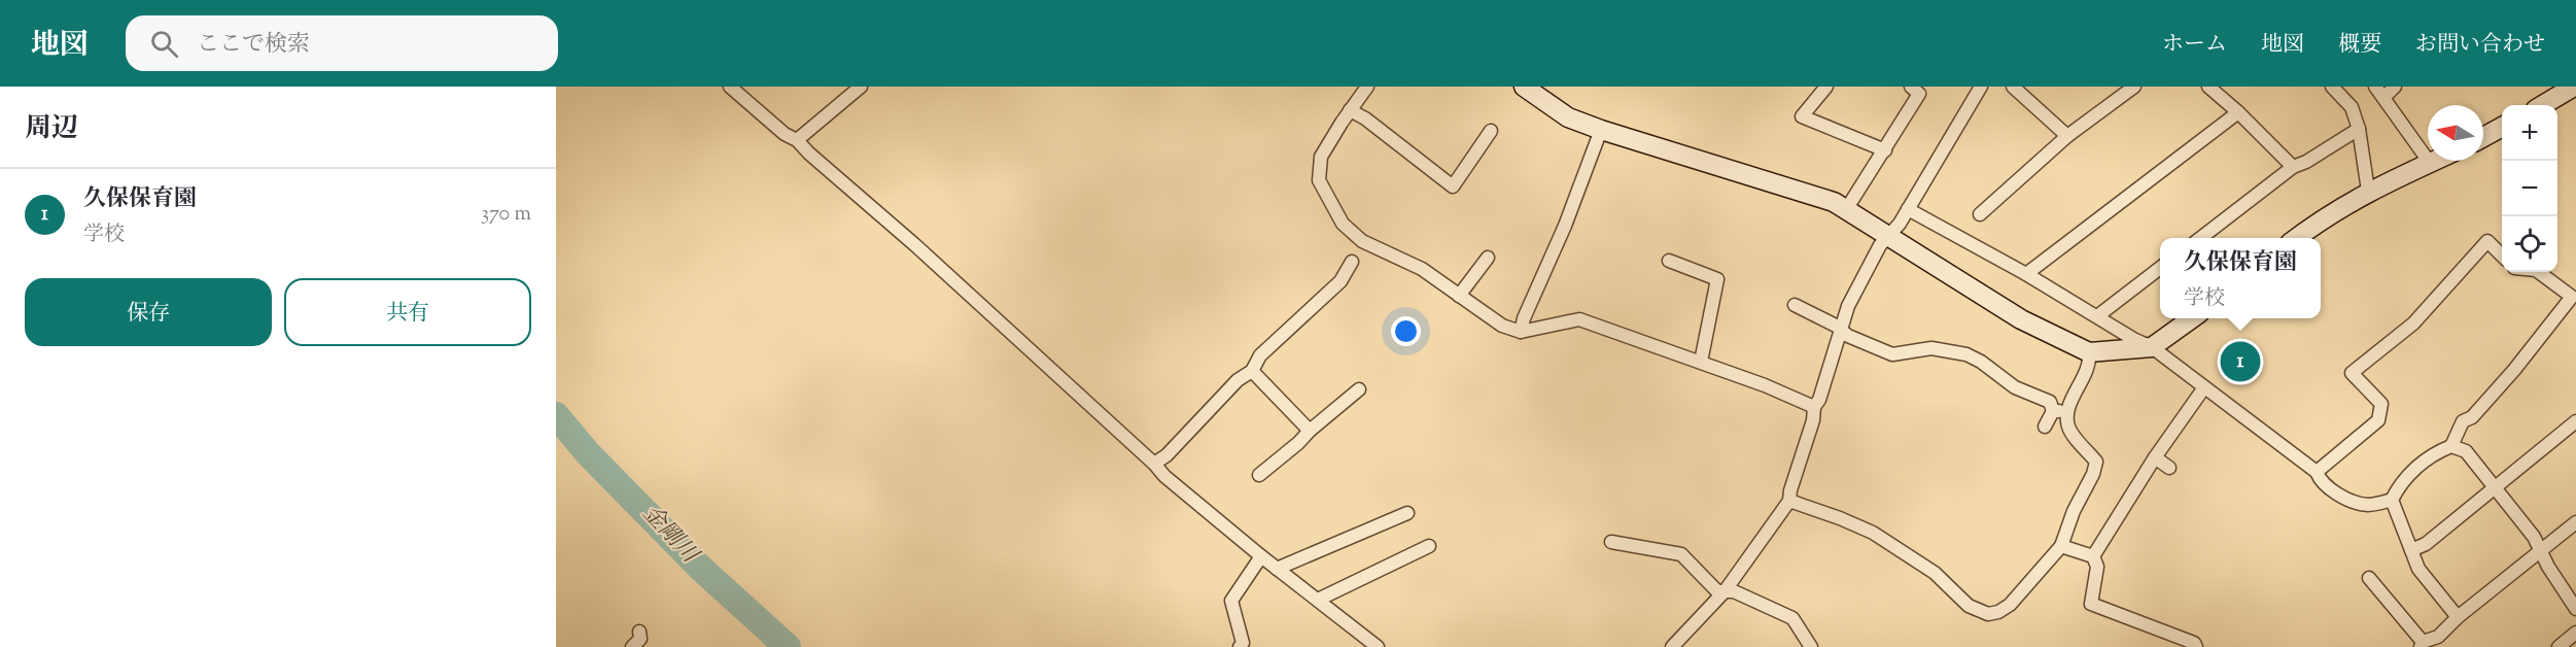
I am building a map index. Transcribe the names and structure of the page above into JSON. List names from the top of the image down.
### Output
{
  "water": ["金剛川"],
  "north": "left",
  "page": {
    "header": "地図",
    "search": "ここで検索",
    "nav": [
      "ホーム",
      "地図",
      "概要",
      "お問い合わせ"
    ],
    "heading": "周辺",
    "map_buttons": ["+", "−"],
    "list": [
      {
        "mark": "1",
        "name": "久保保育園",
        "note": "学校",
        "value": "370 m"
      }
    ],
    "popup": ["久保保育園", "学校"],
    "buttons": ["保存", "共有"],
    "pins": "1"
  }
}
